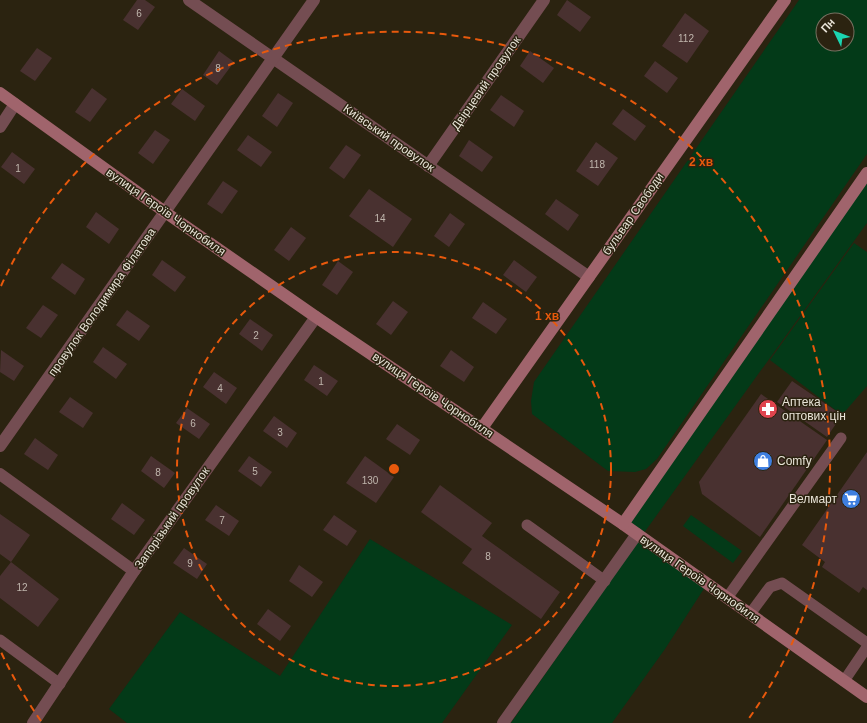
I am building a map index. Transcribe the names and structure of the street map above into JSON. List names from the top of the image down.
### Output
{
  "streets": {
    "street": [
      "Двірцевий провулок",
      "Київський провулок",
      "вулиця Героїв Чорнобиля",
      "бульвар Свободи",
      "провулок Володимира Філатова",
      "Запорізький провулок"
    ]
  },
  "crossings": [
    ["Двірцевий провулок", "Київський провулок"],
    ["Київський провулок", "бульвар Свободи"],
    ["Київський провулок", "провулок Володимира Філатова"],
    ["вулиця Героїв Чорнобиля", "бульвар Свободи"],
    ["вулиця Героїв Чорнобиля", "провулок Володимира Філатова"],
    ["вулиця Героїв Чорнобиля", "Запорізький провулок"]
  ],
  "places": {
    "pharmacy": ["Аптека оптових цін"],
    "shop": ["Comfy"],
    "supermarket": ["Велмарт"]
  },
  "house_numbers": [
    "6",
    "112",
    "8",
    "118",
    "1",
    "14",
    "2",
    "1",
    "4",
    "6",
    "3",
    "5",
    "8",
    "130",
    "7",
    "8",
    "9",
    "12"
  ],
  "north": "top left",
  "rings": ["2 хв", "1 хв"]
}
